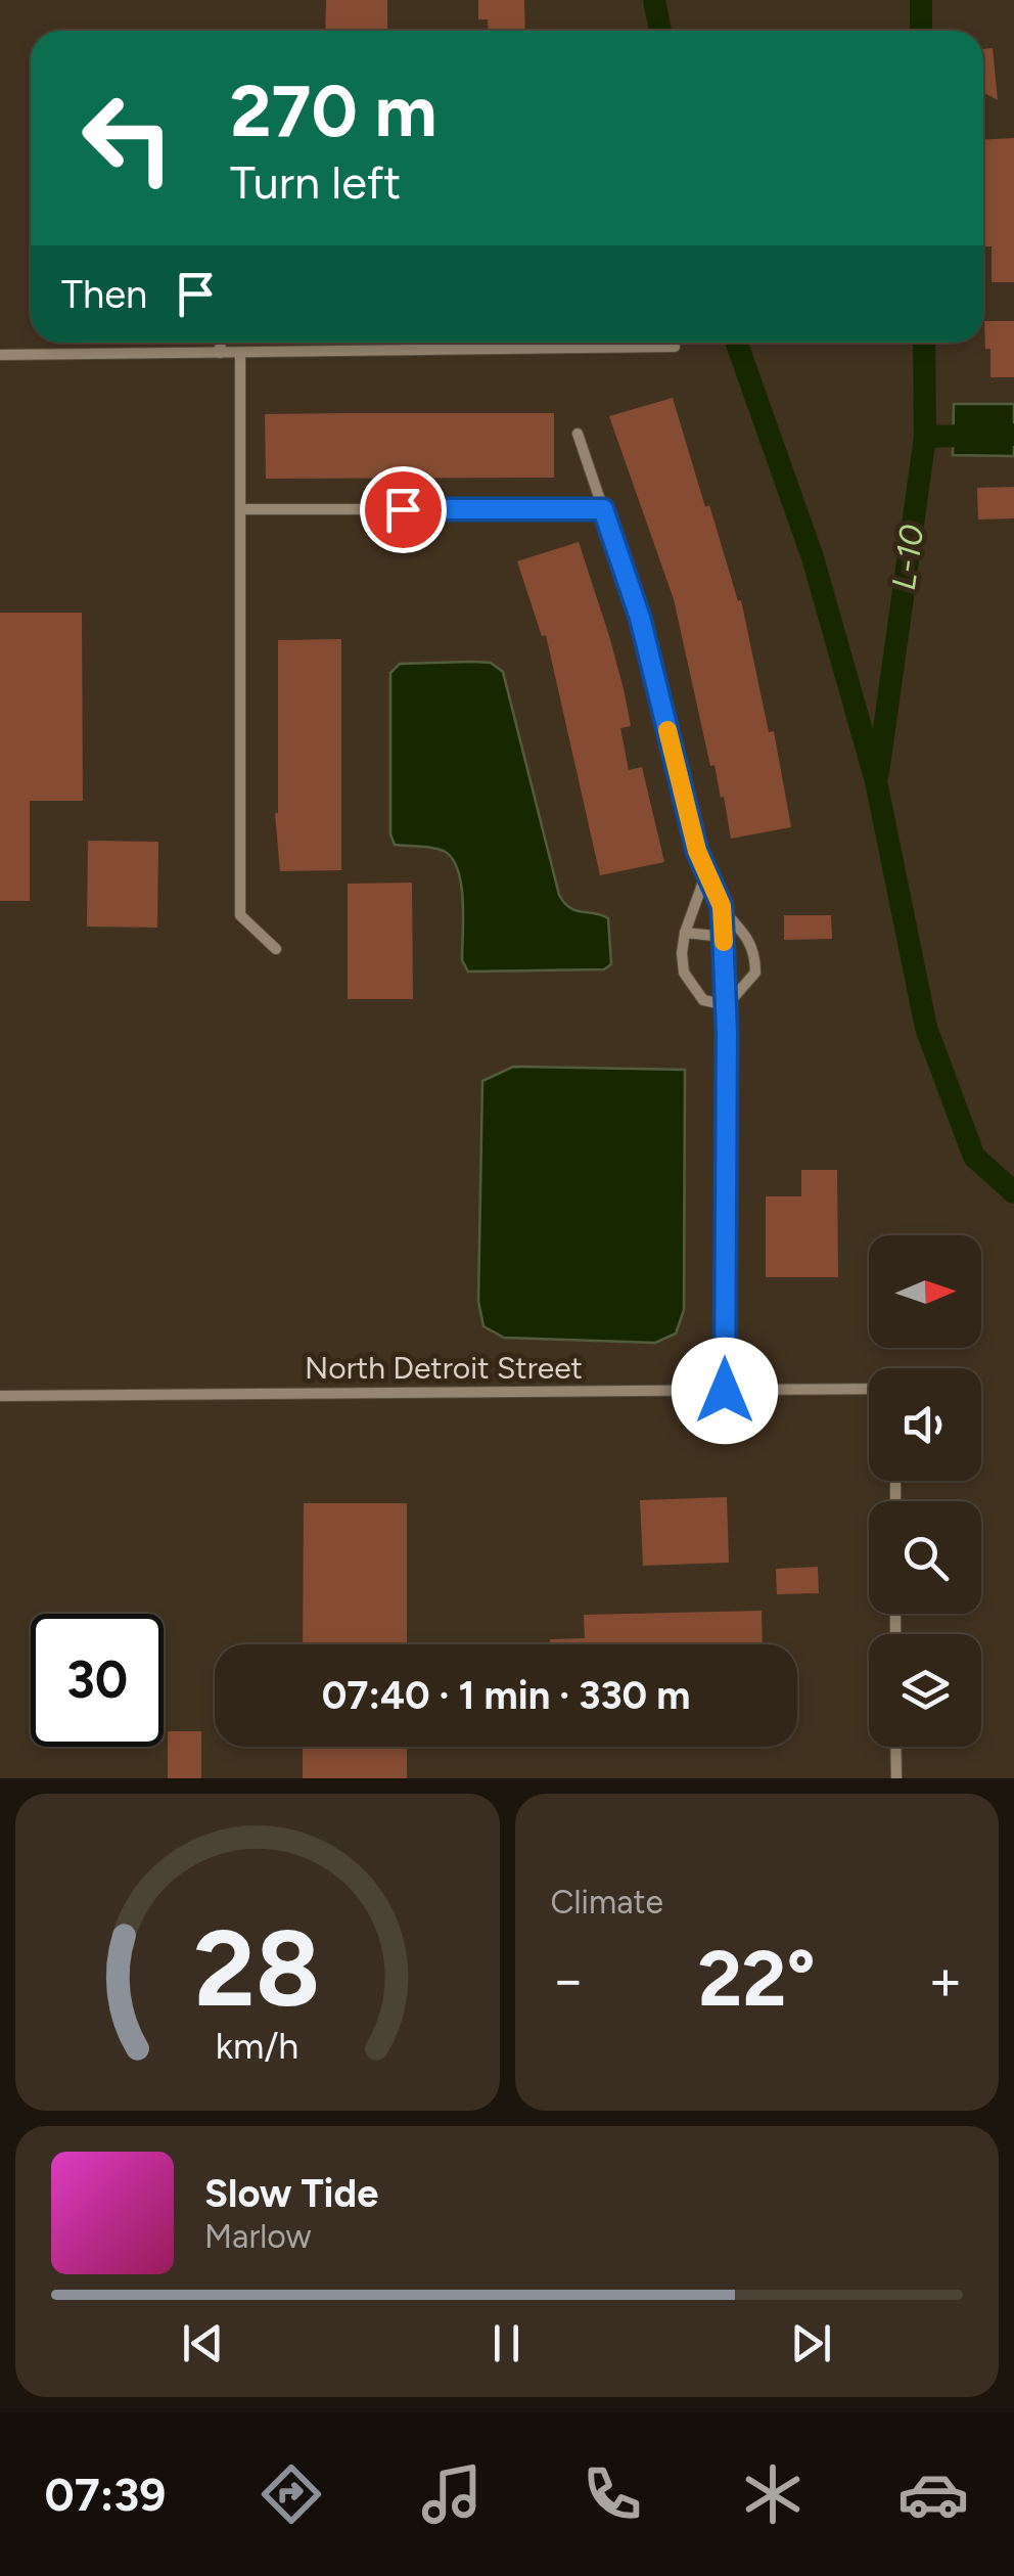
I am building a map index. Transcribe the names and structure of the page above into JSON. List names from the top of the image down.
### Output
{
  "streets": {
    "street": ["North Detroit Street"]
  },
  "water": ["L-10"],
  "north": "right",
  "page": {
    "turn": ["270 m", "Turn left"],
    "then": "Then",
    "limit": "30",
    "trip": "07:40 · 1 min · 330 m",
    "tile": "Climate",
    "heat": ["−", "22°", "+"],
    "song": ["Slow Tide", "Marlow"],
    "tabs": "07:39",
    "gauge": ["28", "km/h"]
  }
}
